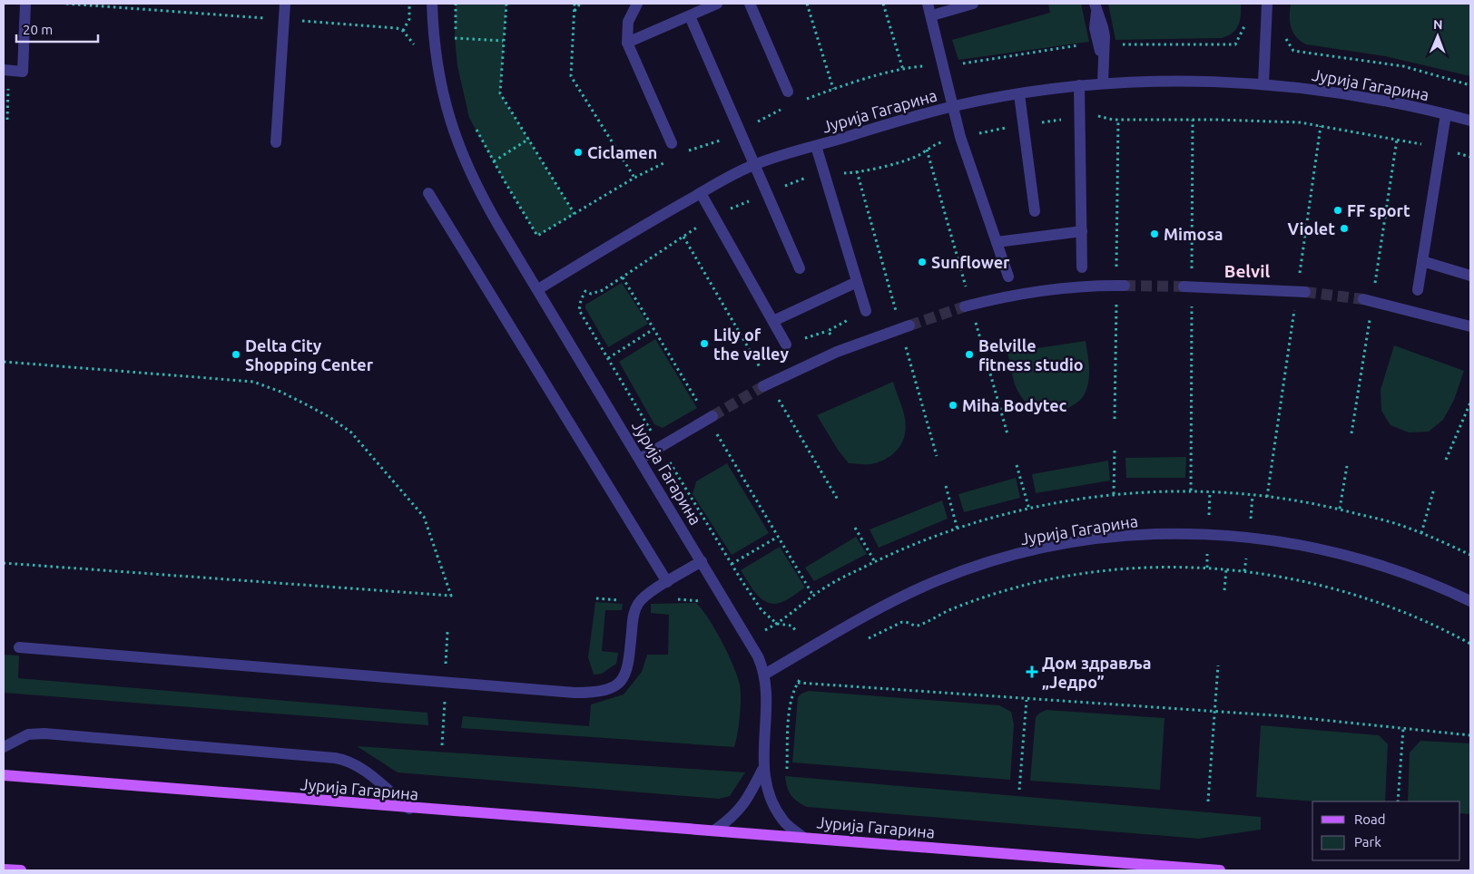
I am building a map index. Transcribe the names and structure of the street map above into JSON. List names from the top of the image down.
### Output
{
  "streets": {
    "main road": ["Јурија Гагарина"]
  },
  "districts": ["Belvil"],
  "places": {
    "other": [
      "Ciclamen",
      "FF sport",
      "Violet",
      "Mimosa",
      "Sunflower",
      "Lily of the valley",
      "Delta City Shopping Center",
      "Belville fitness studio",
      "Miha Bodytec"
    ],
    "health": ["Дом здравља „Једро”"]
  },
  "legend": ["Road", "Park"],
  "scale_bar": "20 m",
  "north": "top"
}
